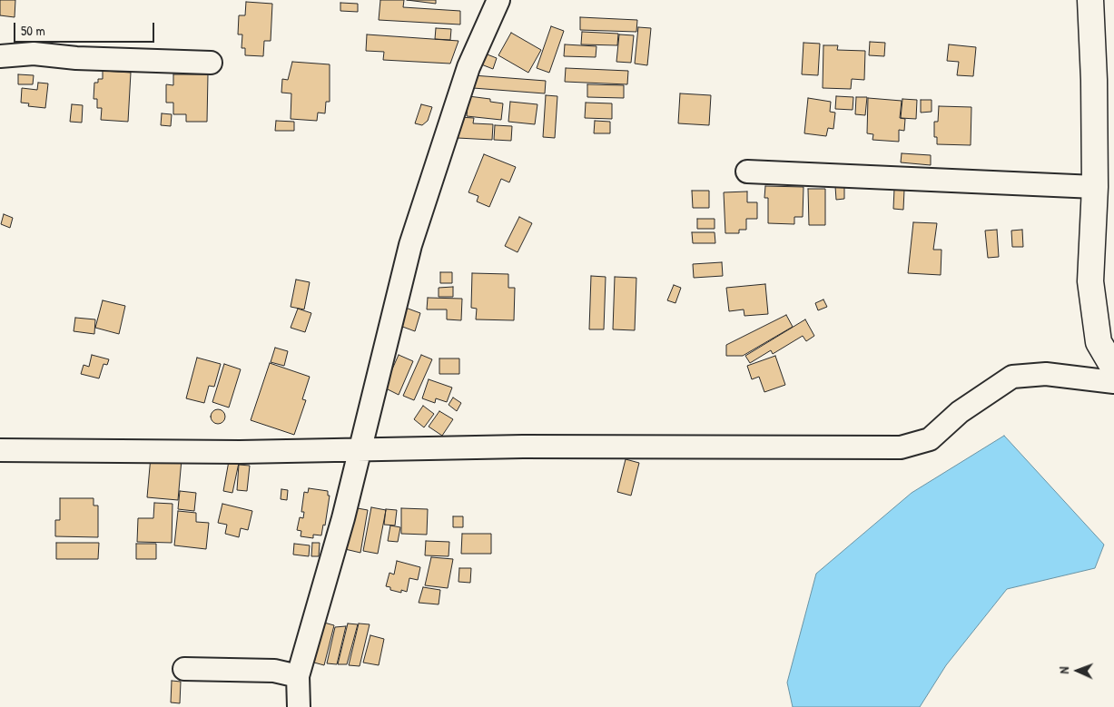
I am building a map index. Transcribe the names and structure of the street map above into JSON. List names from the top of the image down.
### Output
{
  "scale_bar": "50 m",
  "north": "left"
}
